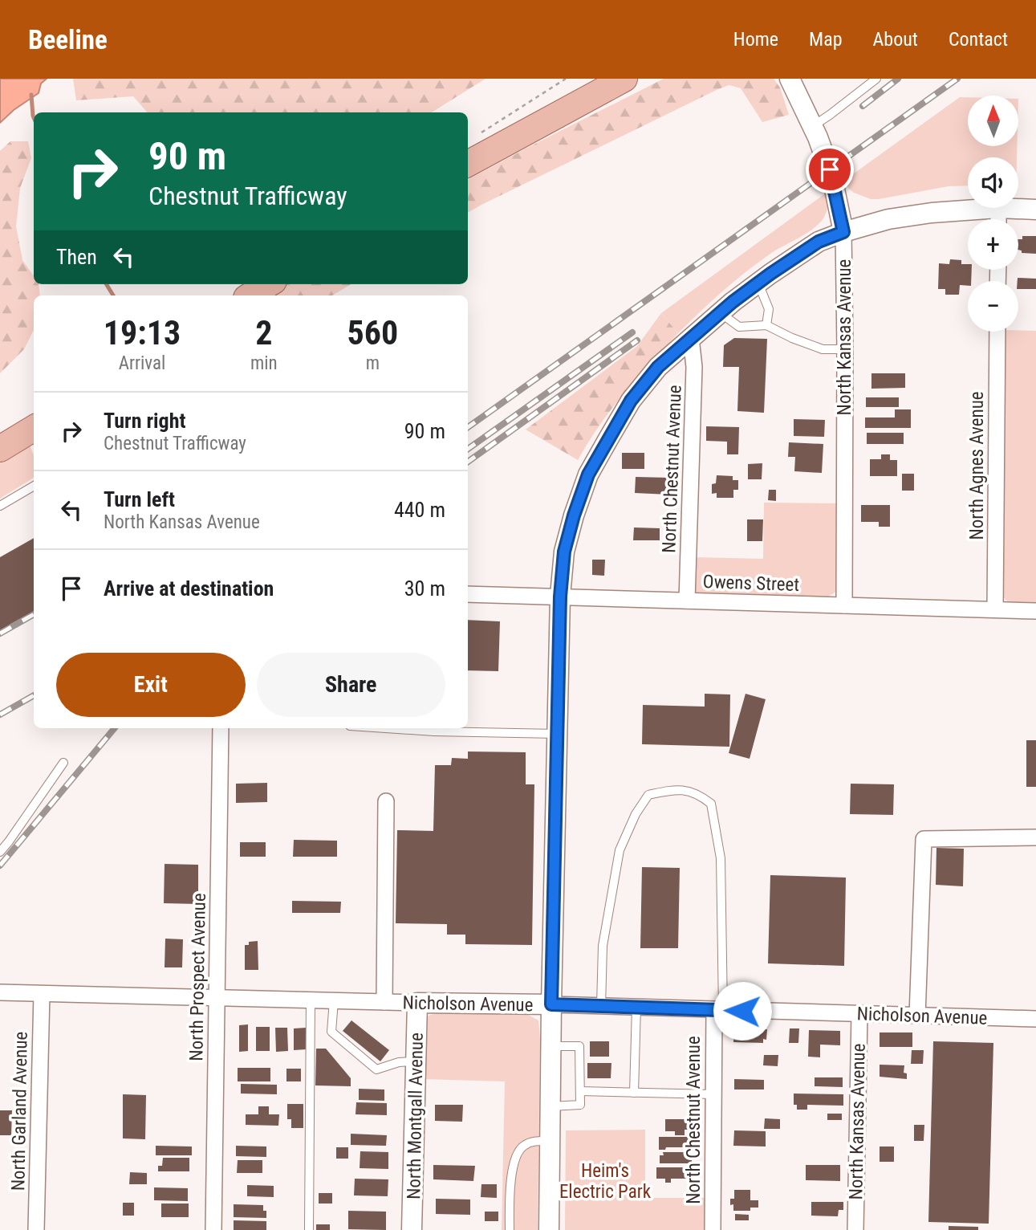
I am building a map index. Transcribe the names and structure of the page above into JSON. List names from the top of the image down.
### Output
{
  "streets": {
    "street": [
      "North Kansas Avenue",
      "North Agnes Avenue",
      "North Chestnut Avenue",
      "Owens Street",
      "North Prospect Avenue",
      "Nicholson Avenue",
      "North Garland Avenue",
      "North Montgall Avenue"
    ]
  },
  "crossings": [
    ["North Kansas Avenue", "Owens Street"],
    ["North Kansas Avenue", "Nicholson Avenue"],
    ["North Agnes Avenue", "Owens Street"],
    ["North Chestnut Avenue", "Owens Street"],
    ["North Chestnut Avenue", "Nicholson Avenue"],
    ["North Prospect Avenue", "Nicholson Avenue"],
    ["Nicholson Avenue", "North Garland Avenue"],
    ["Nicholson Avenue", "North Montgall Avenue"]
  ],
  "parks": ["Heim's Electric Park"],
  "north": "top",
  "page": {
    "header": "Beeline",
    "nav": [
      "Home",
      "Map",
      "About",
      "Contact"
    ],
    "map_buttons": ["+", "−"],
    "turn": ["90 m", "Chestnut Trafficway"],
    "then": "Then",
    "eta": [
      "19:13",
      "Arrival",
      "2",
      "min",
      "560",
      "m"
    ],
    "list": [
      {
        "name": "Turn right",
        "note": "Chestnut Trafficway",
        "value": "90 m"
      },
      {
        "name": "Turn left",
        "note": "North Kansas Avenue",
        "value": "440 m"
      },
      {
        "name": "Arrive at destination",
        "value": "30 m"
      }
    ],
    "buttons": ["Exit", "Share"]
  }
}
